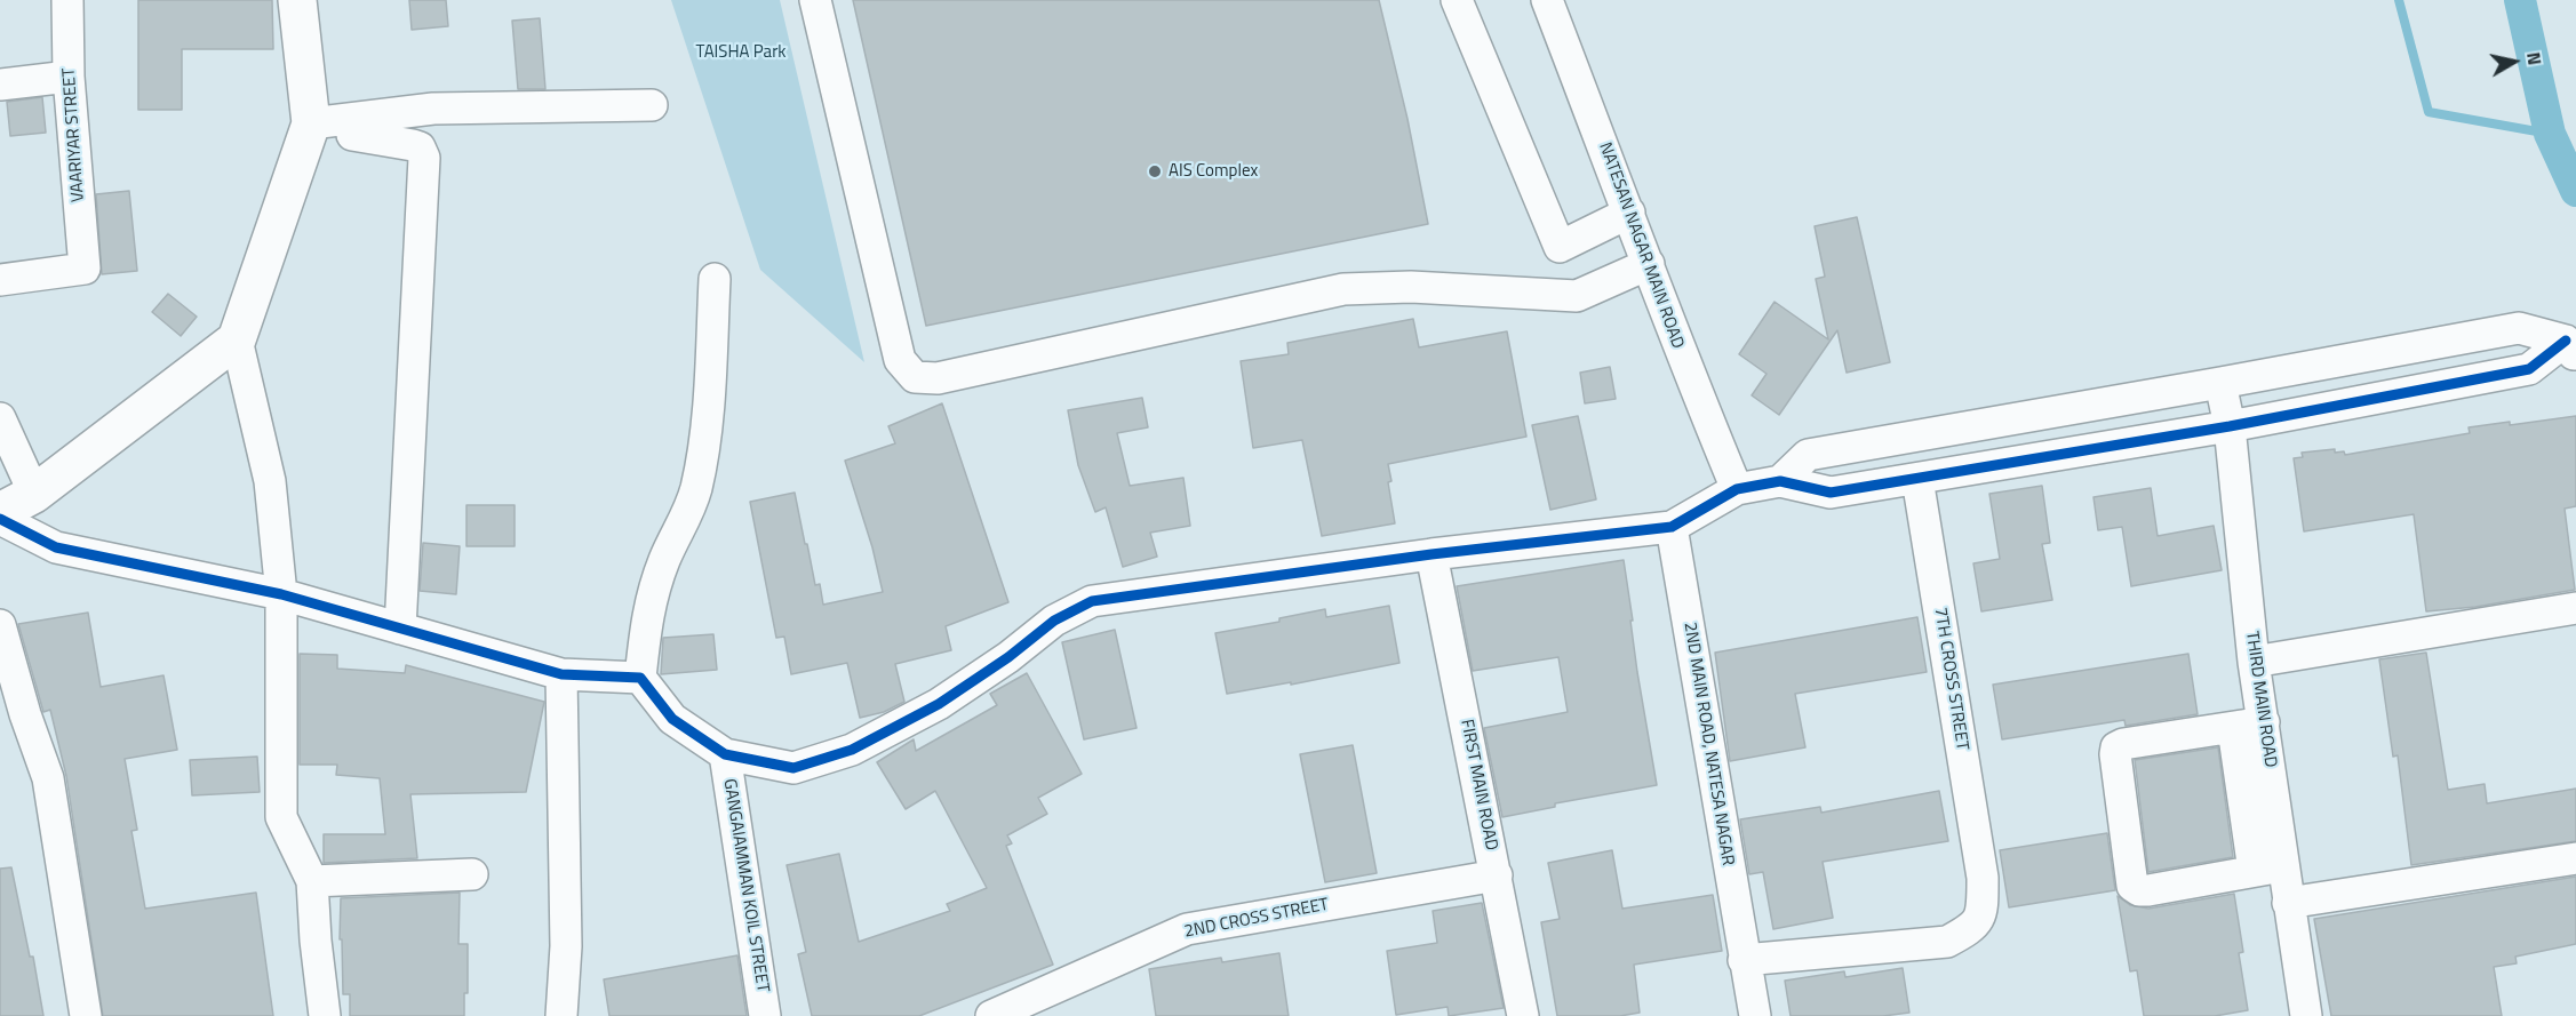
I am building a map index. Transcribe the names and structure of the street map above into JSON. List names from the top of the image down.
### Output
{
  "streets": {
    "street": [
      "VAARIYAR STREET",
      "NATESAN NAGAR MAIN ROAD",
      "7TH CROSS STREET",
      "THIRD MAIN ROAD",
      "2ND MAIN ROAD, NATESA NAGAR",
      "FIRST MAIN ROAD",
      "GANGAIAMMAN KOIL STREET",
      "2ND CROSS STREET"
    ]
  },
  "crossings": [
    ["7TH CROSS STREET", "2ND MAIN ROAD, NATESA NAGAR"],
    ["FIRST MAIN ROAD", "2ND CROSS STREET"]
  ],
  "parks": ["TAISHA Park"],
  "places": ["AIS Complex"],
  "north": "right"
}
